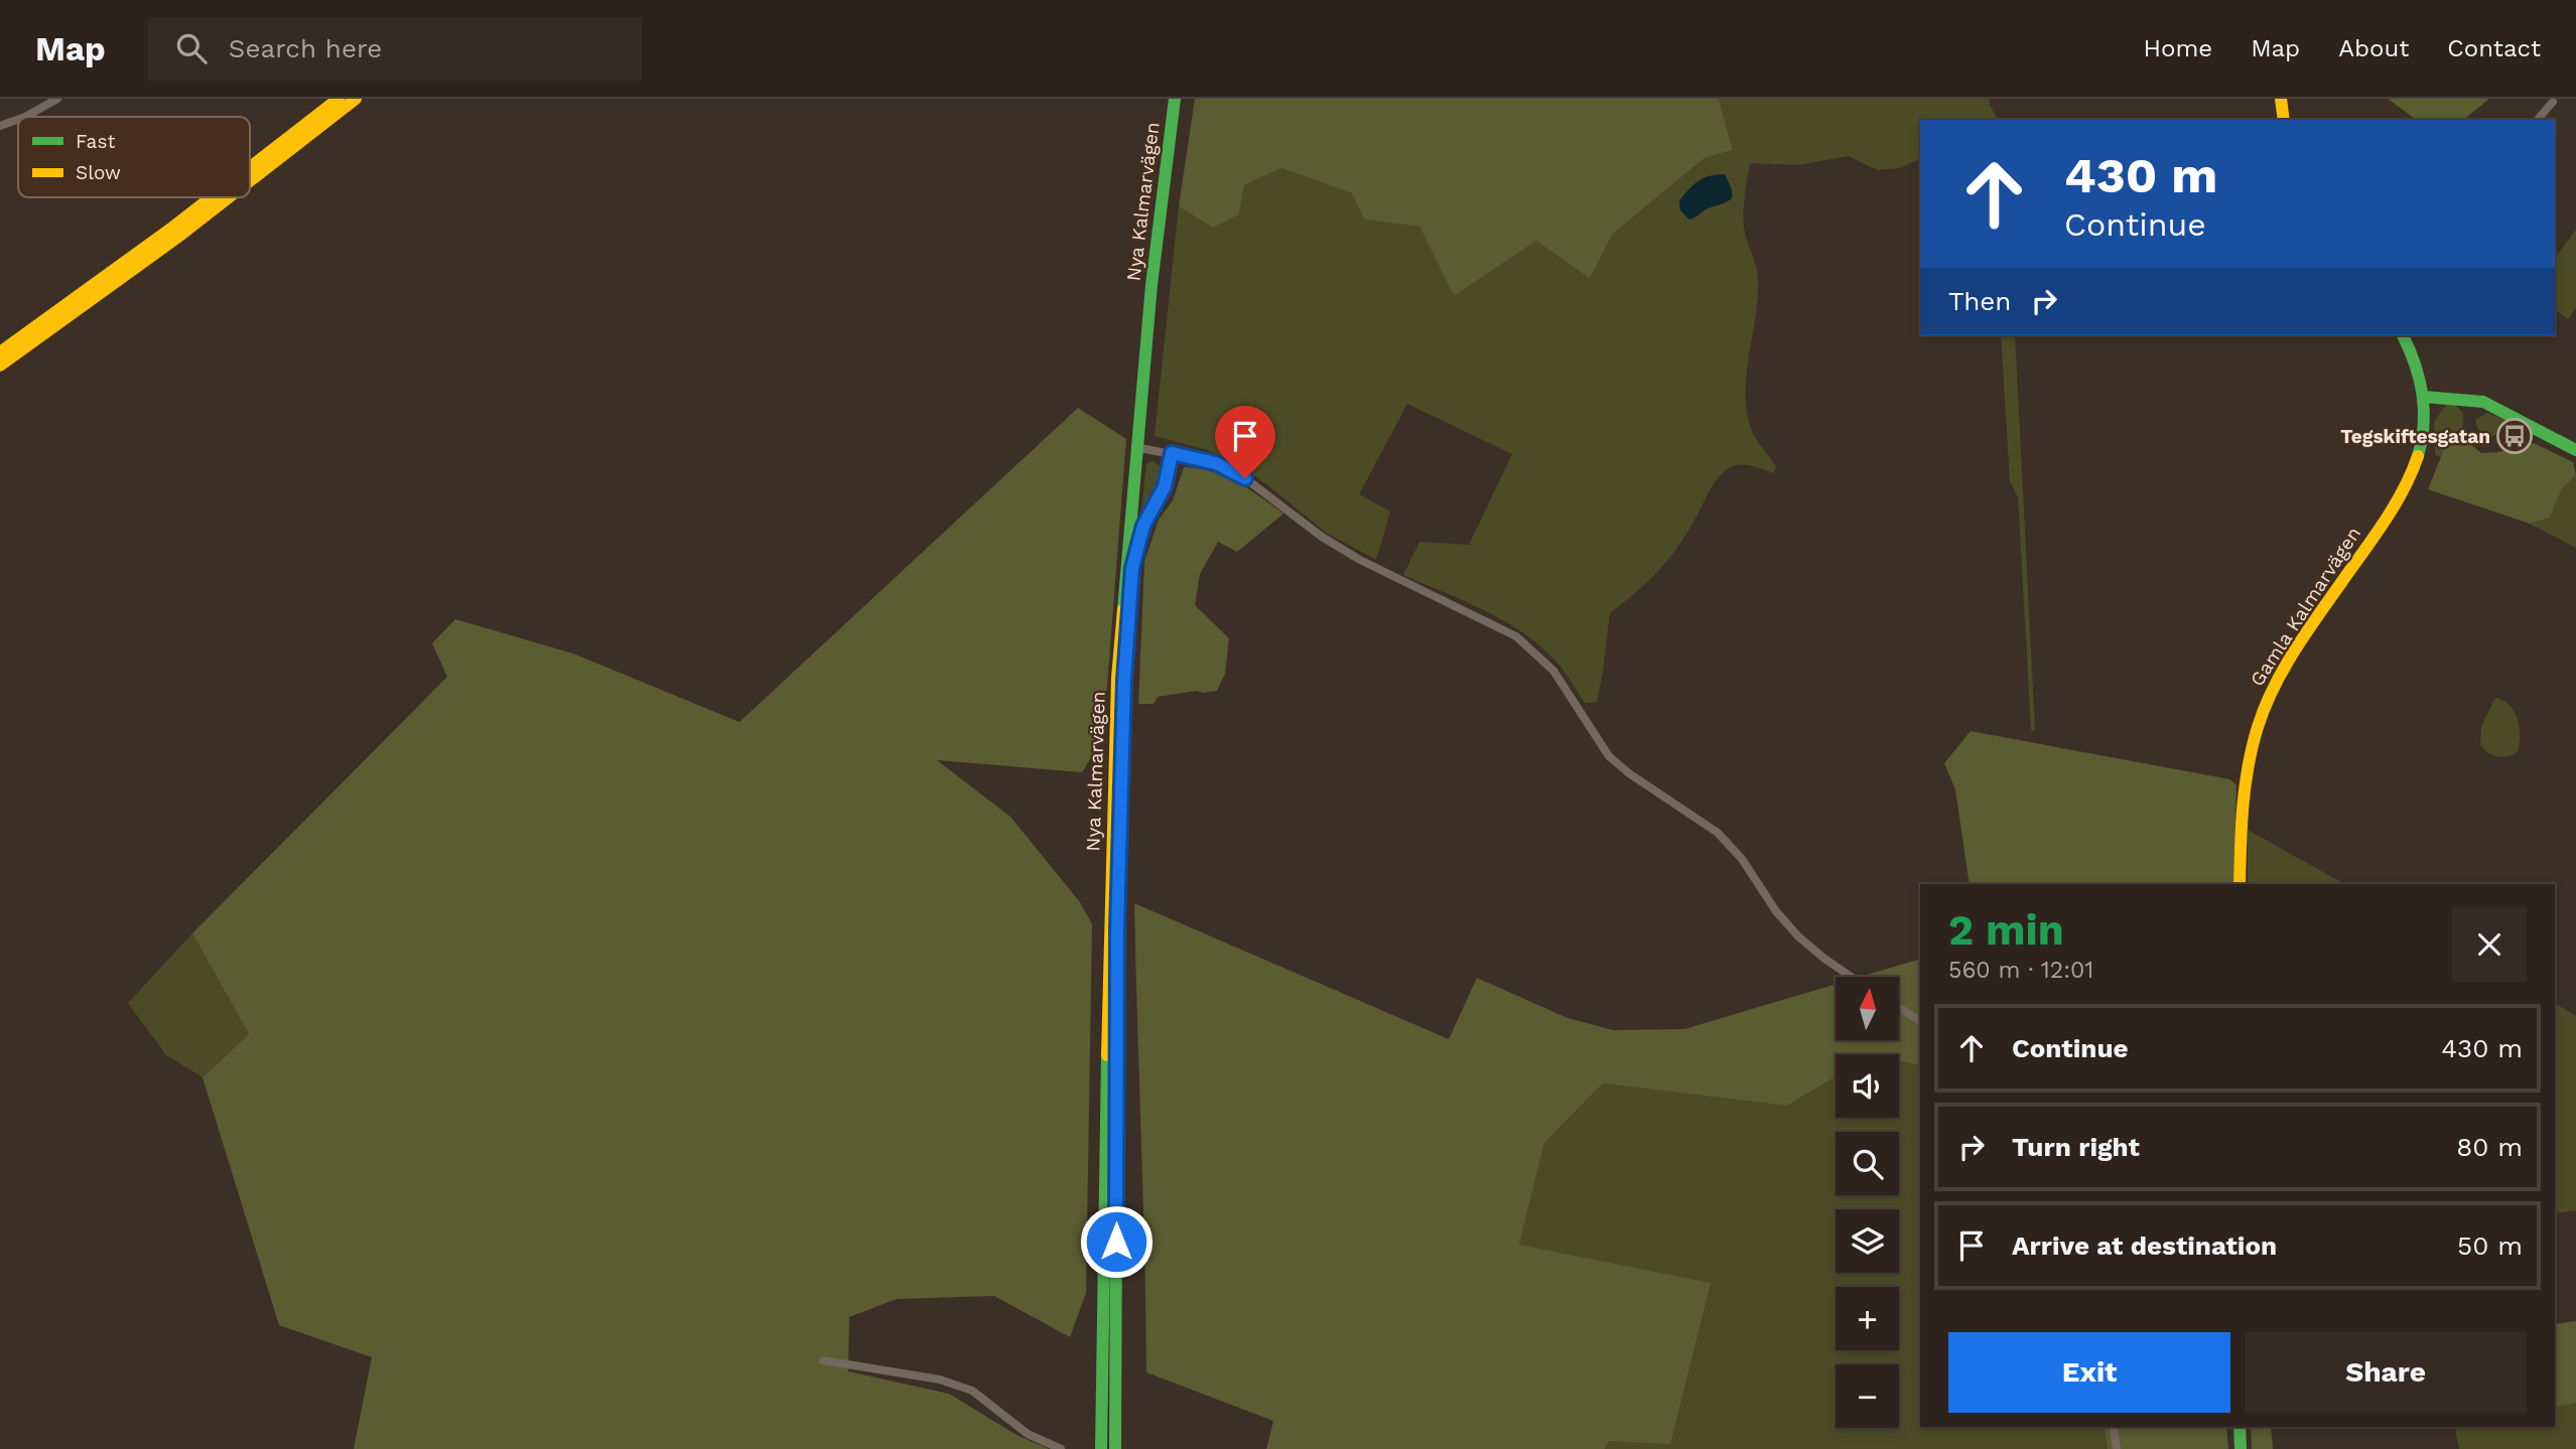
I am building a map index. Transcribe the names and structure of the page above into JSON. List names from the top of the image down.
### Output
{
  "streets": {
    "main road": ["Nya Kalmarvägen", "Gamla Kalmarvägen"]
  },
  "places": {
    "bus stop": ["Tegskiftesgatan"]
  },
  "legend": ["Fast", "Slow"],
  "north": "top",
  "page": {
    "header": "Map",
    "search": "Search here",
    "nav": [
      "Home",
      "Map",
      "About",
      "Contact"
    ],
    "turn": ["430 m", "Continue"],
    "then": "Then",
    "heading": ["2 min", "560 m · 12:01"],
    "map_buttons": ["+", "−"],
    "list": [
      {
        "name": "Continue",
        "value": "430 m"
      },
      {
        "name": "Turn right",
        "value": "80 m"
      },
      {
        "name": "Arrive at destination",
        "value": "50 m"
      }
    ],
    "buttons": ["Exit", "Share"]
  }
}
